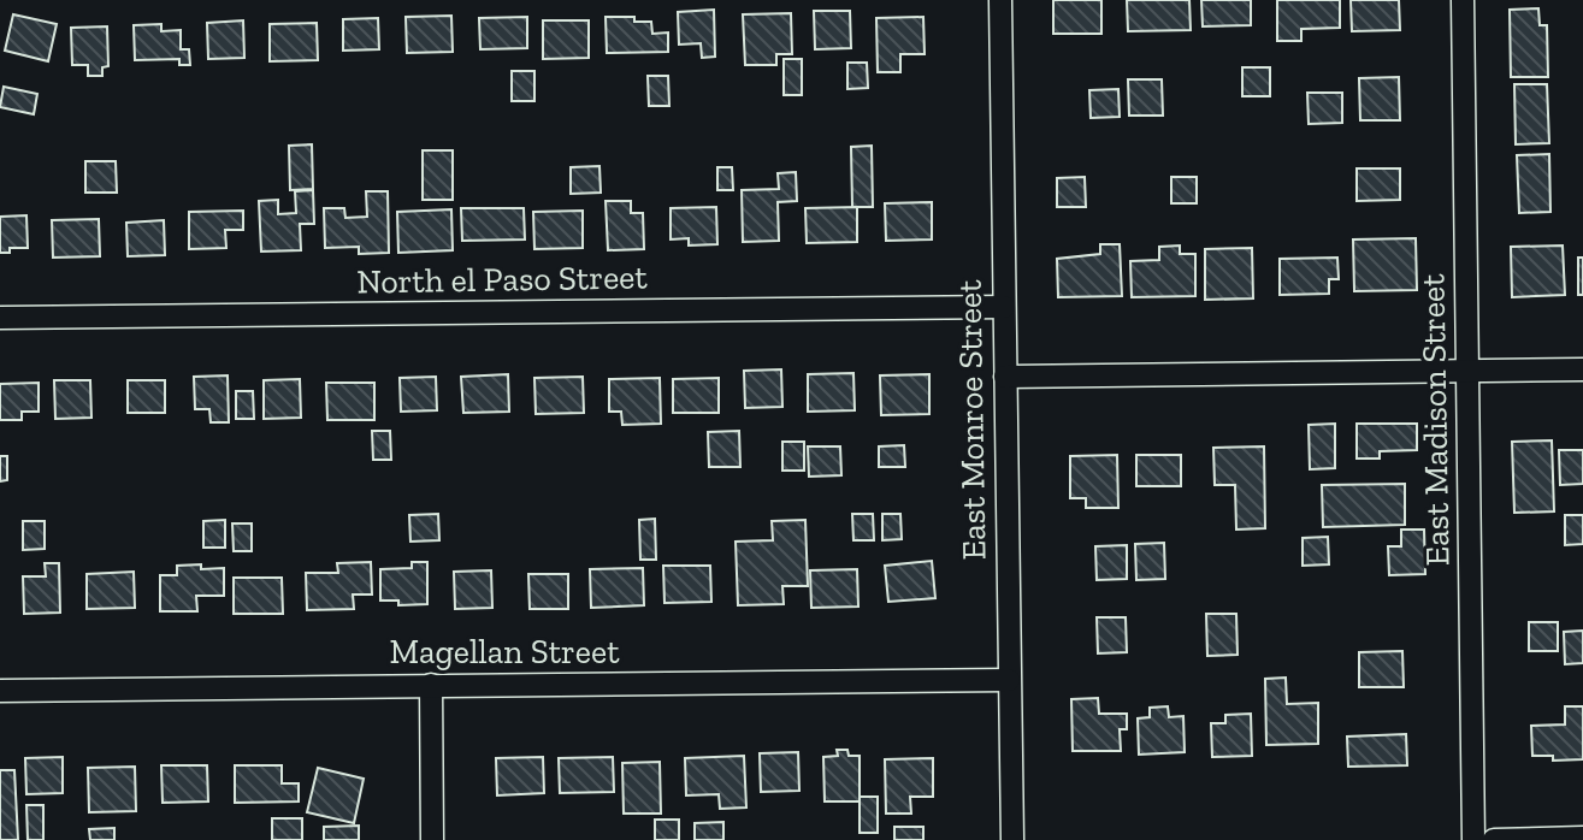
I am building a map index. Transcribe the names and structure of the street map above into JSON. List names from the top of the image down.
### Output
{
  "streets": {
    "street": [
      "North el Paso Street",
      "East Monroe Street",
      "East Madison Street",
      "Magellan Street"
    ]
  },
  "crossings": [
    ["North el Paso Street", "East Monroe Street"],
    ["East Monroe Street", "Magellan Street"]
  ]
}
